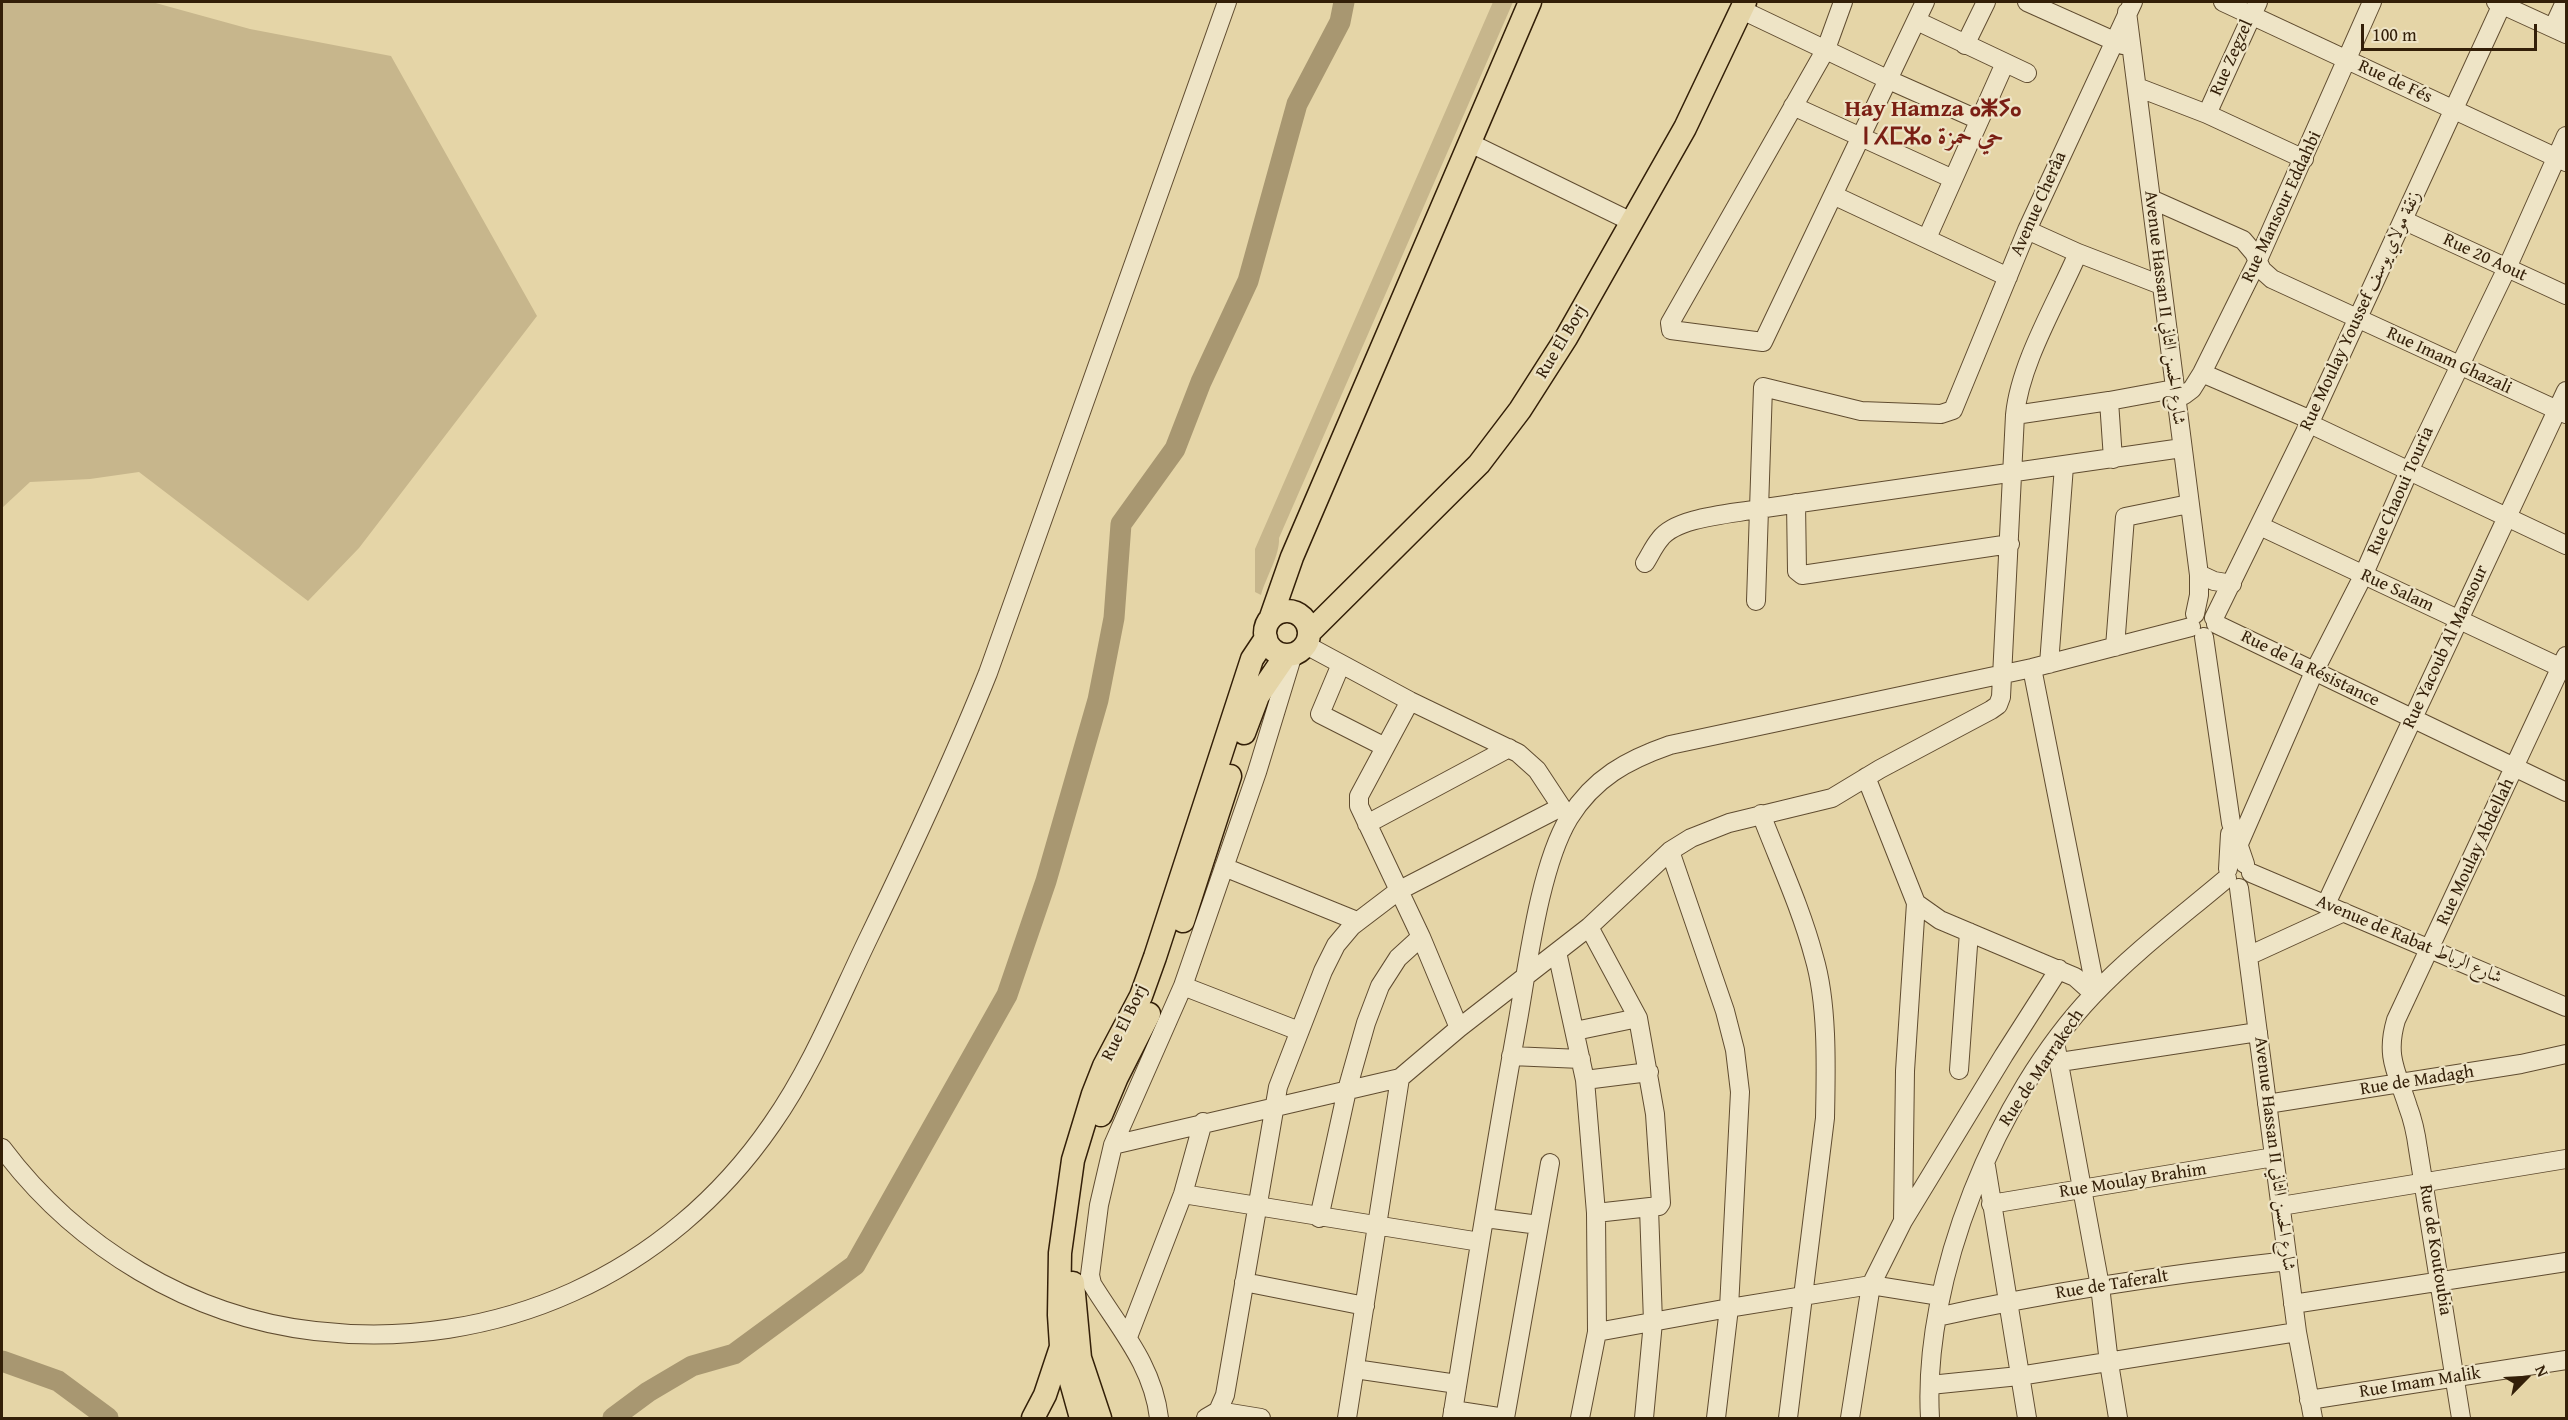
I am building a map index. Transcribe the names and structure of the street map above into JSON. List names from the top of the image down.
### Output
{
  "streets": {
    "main road": ["Rue El Borj"],
    "street": [
      "Rue Zegzel",
      "Rue de Fés",
      "Avenue Cherâa",
      "Rue Mansour Eddahbi",
      "Rue 20 Aout",
      "Avenue Hassan II شارع الحسن الثاني",
      "Rue Moulay Youssef زنقة مولاي يوسف",
      "Rue Imam Ghazali",
      "Rue Chaoui Touria",
      "Rue Salam",
      "Rue Yacoub Al Mansour",
      "Rue de la Résistance",
      "Rue Moulay Abdellah",
      "Avenue de Rabat شارع الرباط",
      "Rue de Marrakech",
      "Rue de Madagh",
      "Rue Moulay Brahim",
      "Rue de Koutoubia",
      "Rue de Taferalt",
      "Rue Imam Malik"
    ]
  },
  "crossings": [
    ["Rue Zegzel", "Rue de Fés"],
    ["Rue de Fés", "Rue Mansour Eddahbi"],
    ["Rue de Fés", "Rue Moulay Youssef زنقة مولاي يوسف"],
    ["Rue de Fés", "Rue Chaoui Touria"],
    ["Avenue Cherâa", "Avenue Hassan II شارع الحسن الثاني"],
    ["Rue Mansour Eddahbi", "Avenue Hassan II شارع الحسن الثاني"],
    ["Rue Mansour Eddahbi", "Rue Imam Ghazali"],
    ["Rue 20 Aout", "Rue Moulay Youssef زنقة مولاي يوسف"],
    ["Rue 20 Aout", "Rue Chaoui Touria"],
    ["Avenue Hassan II شارع الحسن الثاني", "Rue Moulay Youssef زنقة مولاي يوسف"],
    ["Avenue Hassan II شارع الحسن الثاني", "Rue Imam Ghazali"],
    ["Avenue Hassan II شارع الحسن الثاني", "Rue Chaoui Touria"],
    ["Avenue Hassan II شارع الحسن الثاني", "Rue de la Résistance"],
    ["Avenue Hassan II شارع الحسن الثاني", "Avenue de Rabat شارع الرباط"],
    ["Avenue Hassan II شارع الحسن الثاني", "Rue de Marrakech"],
    ["Avenue Hassan II شارع الحسن الثاني", "Rue de Madagh"],
    ["Avenue Hassan II شارع الحسن الثاني", "Rue Moulay Brahim"],
    ["Avenue Hassan II شارع الحسن الثاني", "Rue de Taferalt"],
    ["Avenue Hassan II شارع الحسن الثاني", "Rue Imam Malik"],
    ["Rue Moulay Youssef زنقة مولاي يوسف", "Rue Imam Ghazali"],
    ["Rue Moulay Youssef زنقة مولاي يوسف", "Rue Salam"],
    ["Rue Moulay Youssef زنقة مولاي يوسف", "Rue de la Résistance"],
    ["Rue Imam Ghazali", "Rue Chaoui Touria"],
    ["Rue Imam Ghazali", "Rue Yacoub Al Mansour"],
    ["Rue Chaoui Touria", "Rue Salam"],
    ["Rue Chaoui Touria", "Rue de la Résistance"],
    ["Rue Salam", "Rue Yacoub Al Mansour"],
    ["Rue Salam", "Rue Moulay Abdellah"],
    ["Rue Yacoub Al Mansour", "Rue de la Résistance"],
    ["Rue Yacoub Al Mansour", "Avenue de Rabat شارع الرباط"],
    ["Rue de la Résistance", "Rue Moulay Abdellah"],
    ["Rue Moulay Abdellah", "Avenue de Rabat شارع الرباط"],
    ["Rue Moulay Abdellah", "Rue de Madagh"],
    ["Rue Moulay Abdellah", "Rue de Koutoubia"],
    ["Avenue de Rabat شارع الرباط", "Rue de Marrakech"],
    ["Rue de Marrakech", "Rue de Taferalt"],
    ["Rue de Madagh", "Rue de Koutoubia"],
    ["Rue de Koutoubia", "Rue Imam Malik"]
  ],
  "districts": ["Hay Hamza ⴰⵥⵢⴰ ⵏ ⵃⵎⵣⴰ حي حمزة"],
  "scale_bar": "100 m",
  "north": "top right"
}
